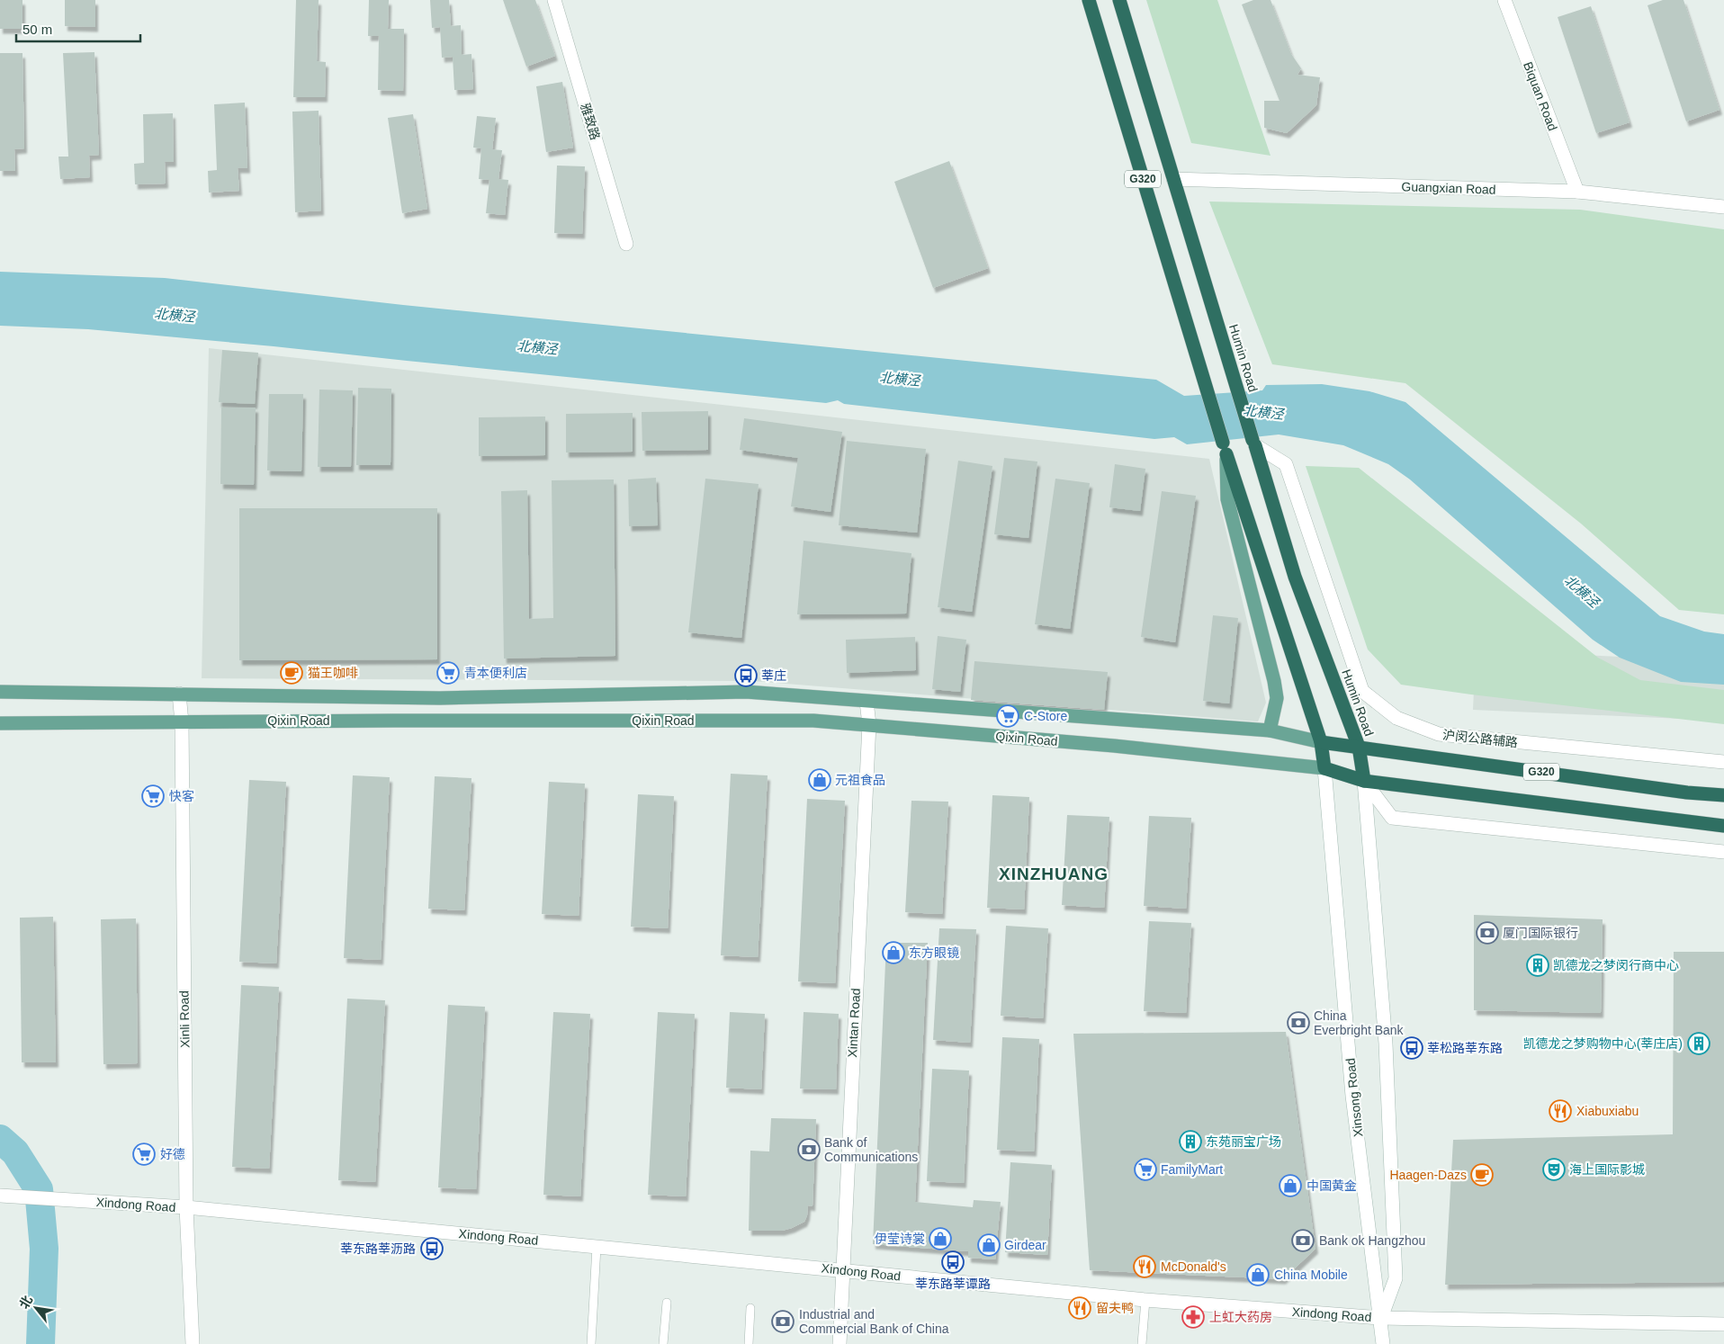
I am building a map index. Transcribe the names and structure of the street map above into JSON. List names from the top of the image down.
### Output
{
  "streets": {
    "highway": ["G320", "Humin Road"],
    "main road": ["Qixin Road"],
    "street": [
      "Biquan Road",
      "雅致路",
      "Guangxian Road",
      "沪闵公路辅路",
      "Xinli Road",
      "Xintan Road",
      "Xinsong Road",
      "Xindong Road"
    ]
  },
  "crossings": [
    ["Biquan Road", "Guangxian Road"],
    ["G320", "Humin Road"],
    ["G320", "Qixin Road"],
    ["G320", "Xinsong Road"],
    ["Guangxian Road", "Humin Road"],
    ["Humin Road", "Qixin Road"],
    ["Humin Road", "沪闵公路辅路"],
    ["Humin Road", "Xinsong Road"],
    ["Qixin Road", "Xinli Road"],
    ["Qixin Road", "Xintan Road"],
    ["Qixin Road", "Xinsong Road"],
    ["Xinli Road", "Xindong Road"],
    ["Xintan Road", "Xindong Road"],
    ["Xinsong Road", "Xindong Road"]
  ],
  "districts": ["XINZHUANG"],
  "water": ["北横泾"],
  "places": {
    "cafe": ["猫王咖啡", "Haagen-Dazs"],
    "supermarket": [
      "青本便利店",
      "C-Store",
      "快客",
      "好德",
      "FamilyMart"
    ],
    "bus stop": [
      "莘庄",
      "莘松路莘东路",
      "莘东路莘沥路",
      "莘东路莘谭路"
    ],
    "shop": [
      "元祖食品",
      "东方眼镜",
      "中国黄金",
      "伊莹诗裳",
      "Girdear",
      "China Mobile"
    ],
    "bank": [
      "厦门国际银行",
      "China Everbright Bank",
      "Bank of Communications",
      "Bank ok Hangzhou",
      "Industrial and Commercial Bank of China"
    ],
    "building": ["凯德龙之梦闵行商中心", "凯德龙之梦购物中心(莘庄店)", "东苑丽宝广场"],
    "restaurant": ["Xiabuxiabu", "McDonald's", "留夫鸭"],
    "theatre": ["海上国际影城"],
    "pharmacy": ["上虹大药房"]
  },
  "scale_bar": "50 m",
  "north": "top left"
}
